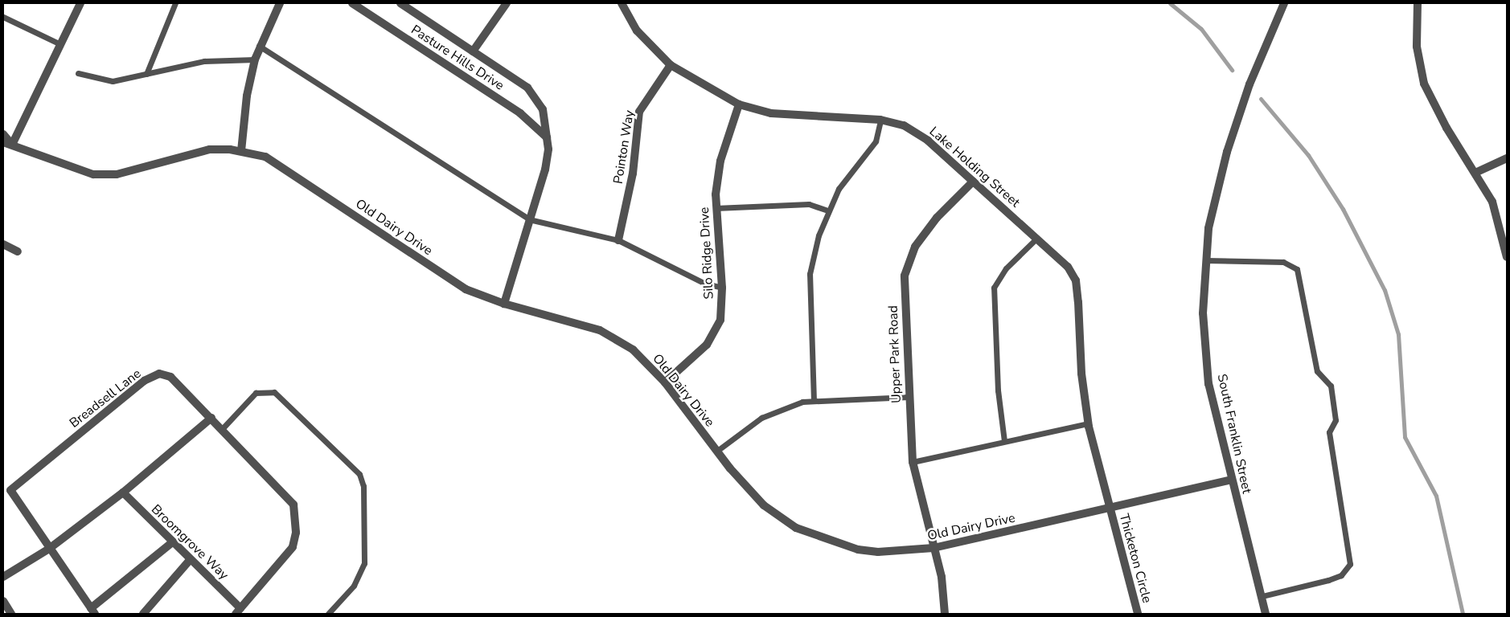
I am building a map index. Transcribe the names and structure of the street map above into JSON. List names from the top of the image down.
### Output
{
  "streets": {
    "street": [
      "Pasture Hills Drive",
      "Pointon Way",
      "Lake Holding Street",
      "Old Dairy Drive",
      "Silo Ridge Drive",
      "Upper Park Road",
      "Breadsell Lane",
      "South Franklin Street",
      "Broomgrove Way",
      "Thicketon Circle"
    ]
  },
  "crossings": [
    ["Pasture Hills Drive", "Old Dairy Drive"],
    ["Pointon Way", "Lake Holding Street"],
    ["Lake Holding Street", "Old Dairy Drive"],
    ["Lake Holding Street", "Silo Ridge Drive"],
    ["Lake Holding Street", "Upper Park Road"],
    ["Lake Holding Street", "Thicketon Circle"],
    ["Old Dairy Drive", "Silo Ridge Drive"],
    ["Old Dairy Drive", "Upper Park Road"],
    ["Old Dairy Drive", "South Franklin Street"],
    ["Old Dairy Drive", "Thicketon Circle"],
    ["Breadsell Lane", "Broomgrove Way"]
  ]
}
